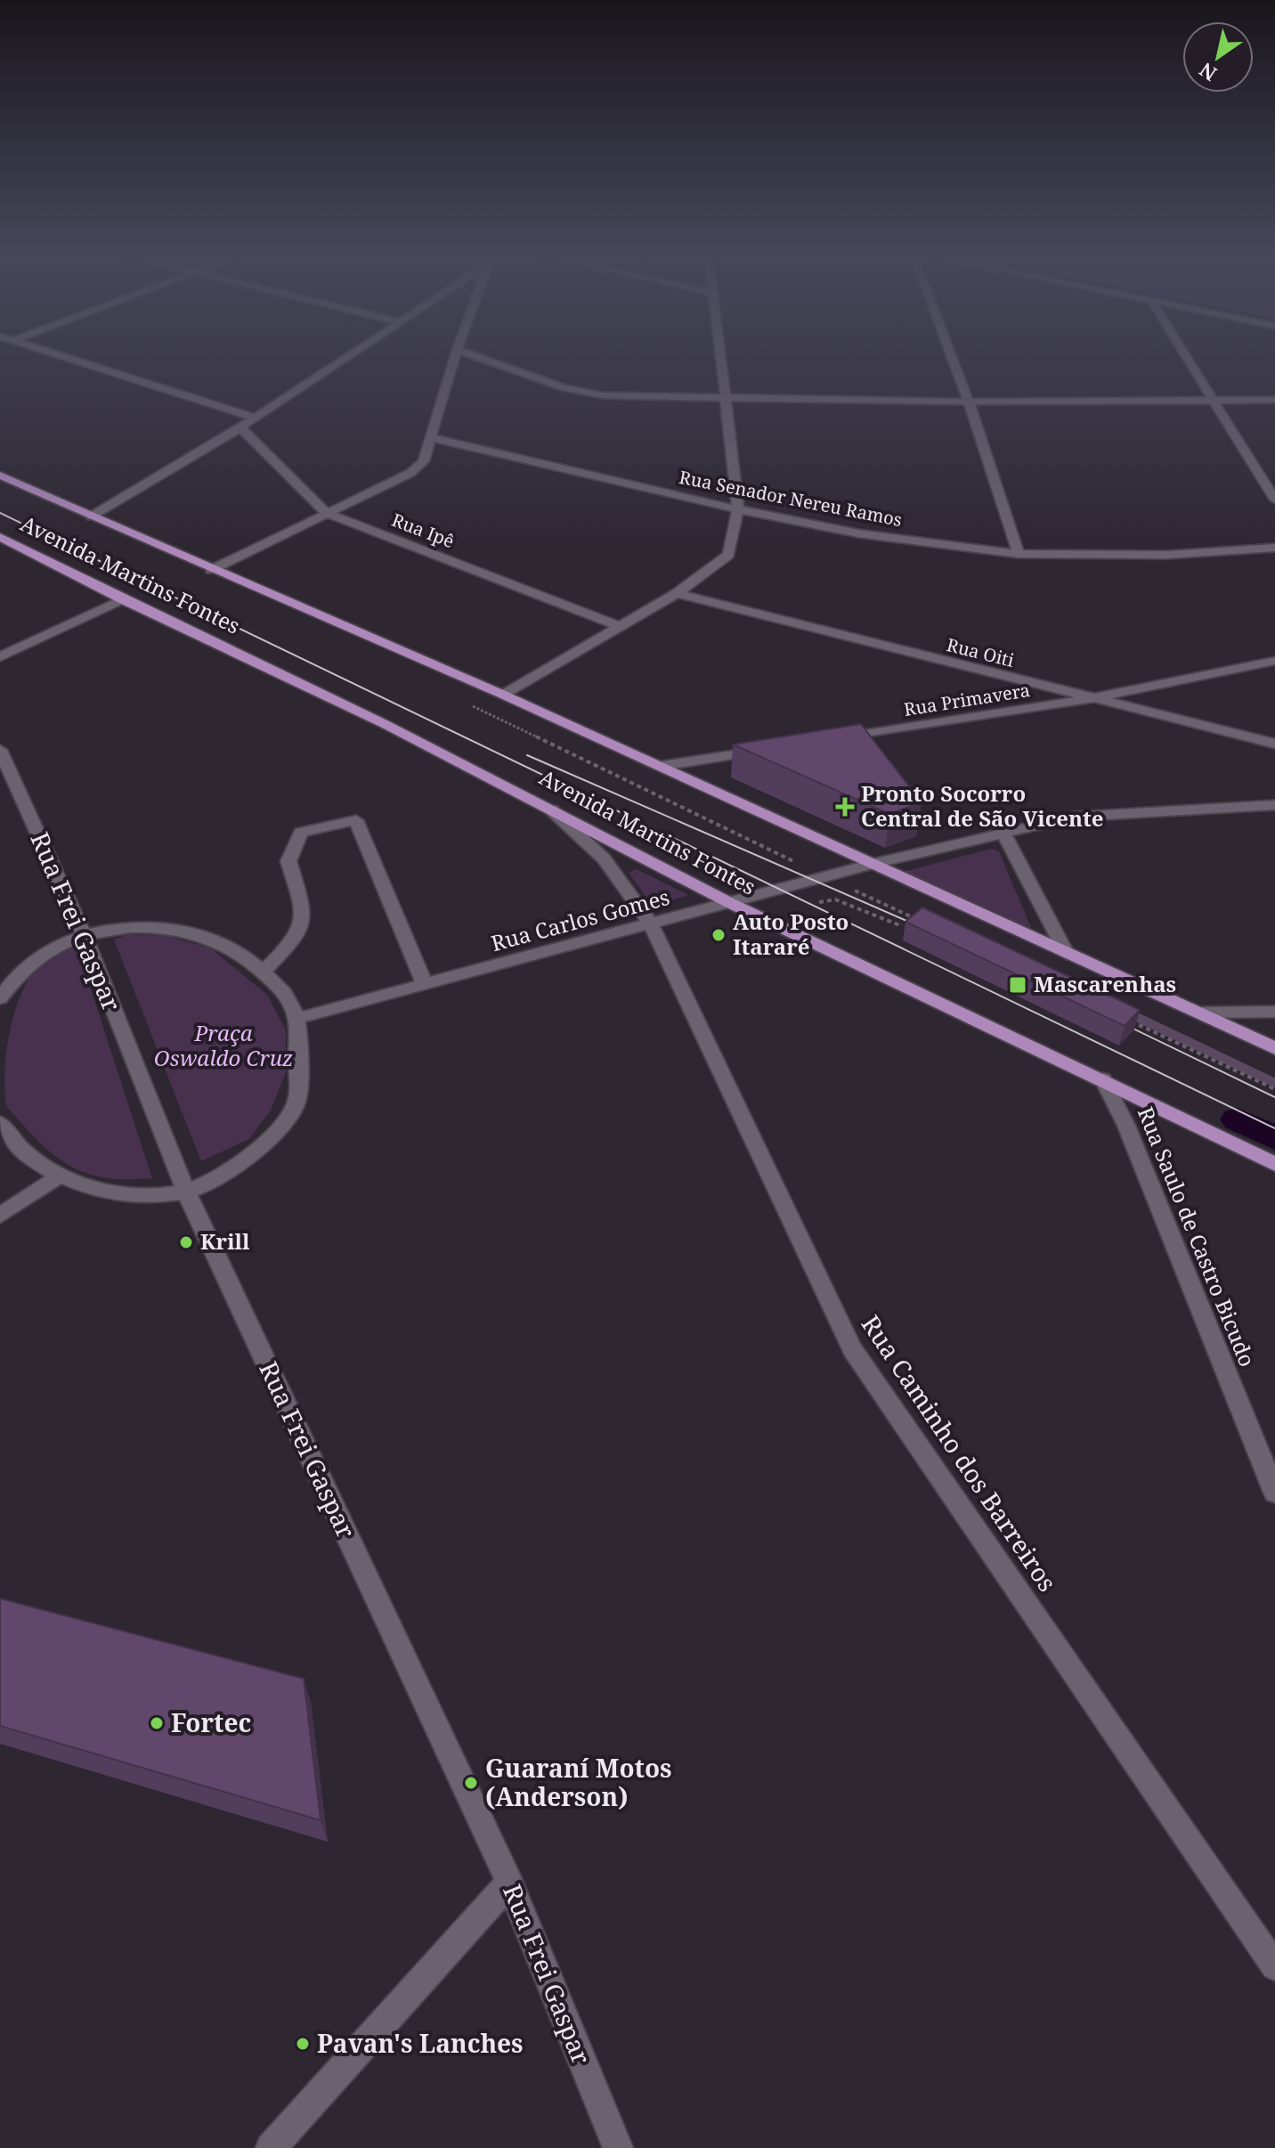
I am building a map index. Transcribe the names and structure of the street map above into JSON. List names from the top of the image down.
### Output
{
  "streets": {
    "main road": ["Avenida Martins Fontes"],
    "street": [
      "Rua Senador Nereu Ramos",
      "Rua Ipê",
      "Rua Oiti",
      "Rua Primavera",
      "Rua Carlos Gomes",
      "Rua Frei Gaspar",
      "Rua Saulo de Castro Bicudo",
      "Rua Caminho dos Barreiros"
    ]
  },
  "crossings": [
    ["Avenida Martins Fontes", "Rua Carlos Gomes"],
    ["Avenida Martins Fontes", "Rua Saulo de Castro Bicudo"],
    ["Avenida Martins Fontes", "Rua Caminho dos Barreiros"],
    ["Rua Oiti", "Rua Primavera"],
    ["Rua Carlos Gomes", "Rua Caminho dos Barreiros"]
  ],
  "parks": ["Praça Oswaldo Cruz"],
  "places": {
    "health": ["Pronto Socorro Central de São Vicente"],
    "other": [
      "Auto Posto Itararé",
      "Krill",
      "Fortec",
      "Guaraní Motos (Anderson)",
      "Pavan's Lanches"
    ],
    "transit": ["Mascarenhas"]
  },
  "north": "bottom left"
}
